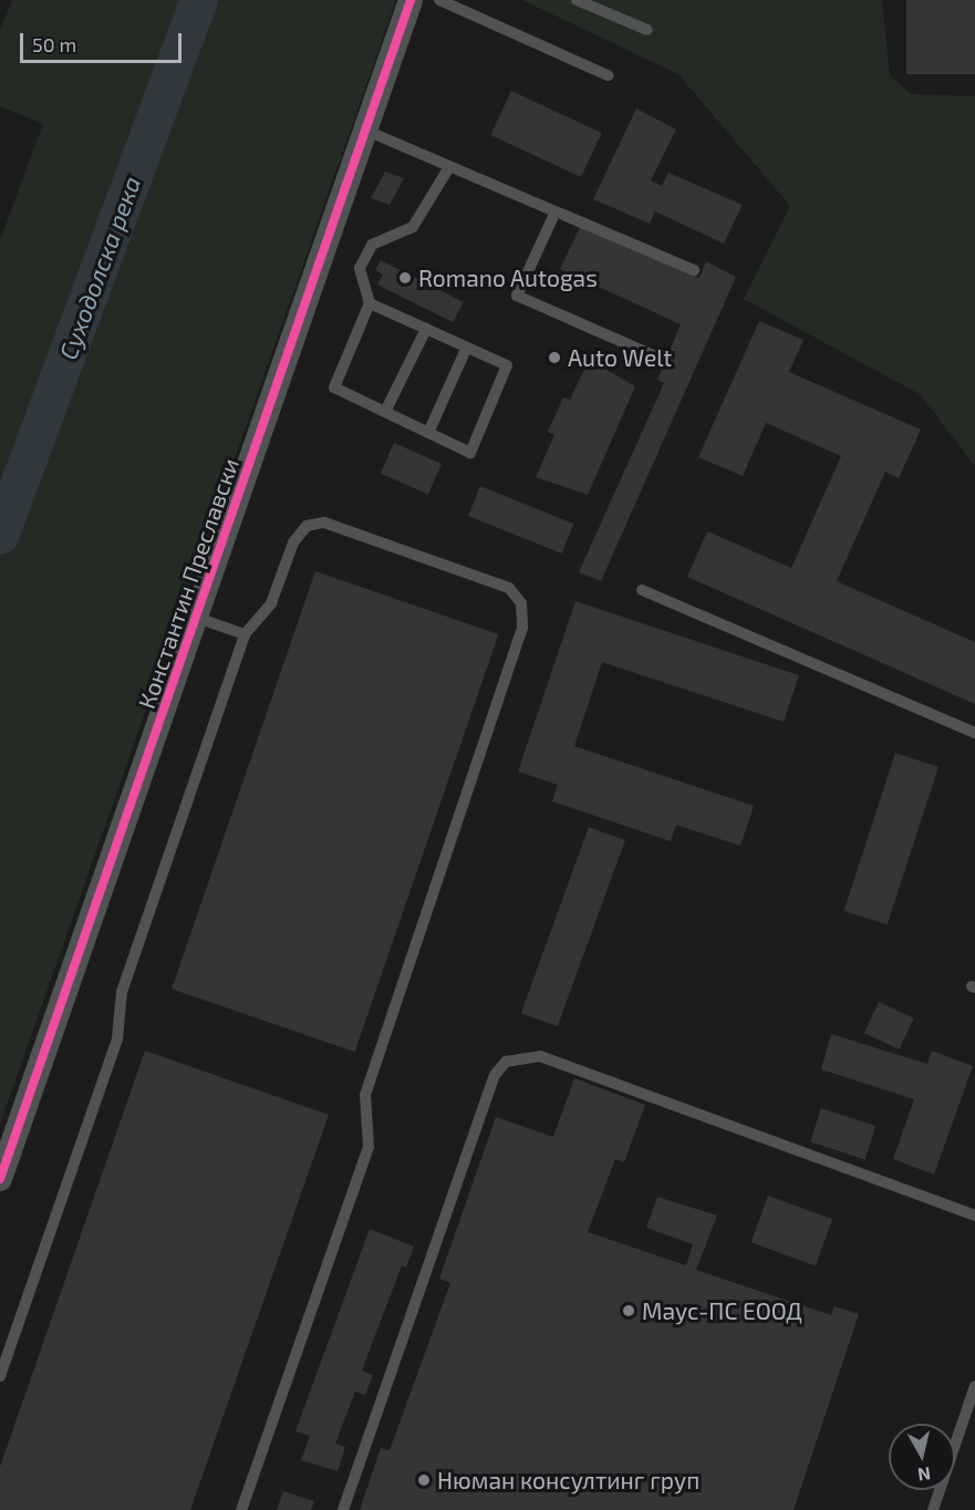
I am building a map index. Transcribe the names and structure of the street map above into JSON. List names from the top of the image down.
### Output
{
  "streets": {
    "street": ["Константин Преславски"]
  },
  "water": ["Суходолска река"],
  "places": [
    "Romano Autogas",
    "Auto Welt",
    "Маус-ПС ЕООД",
    "Нюман консултинг груп"
  ],
  "scale_bar": "50 m",
  "north": "bottom"
}
